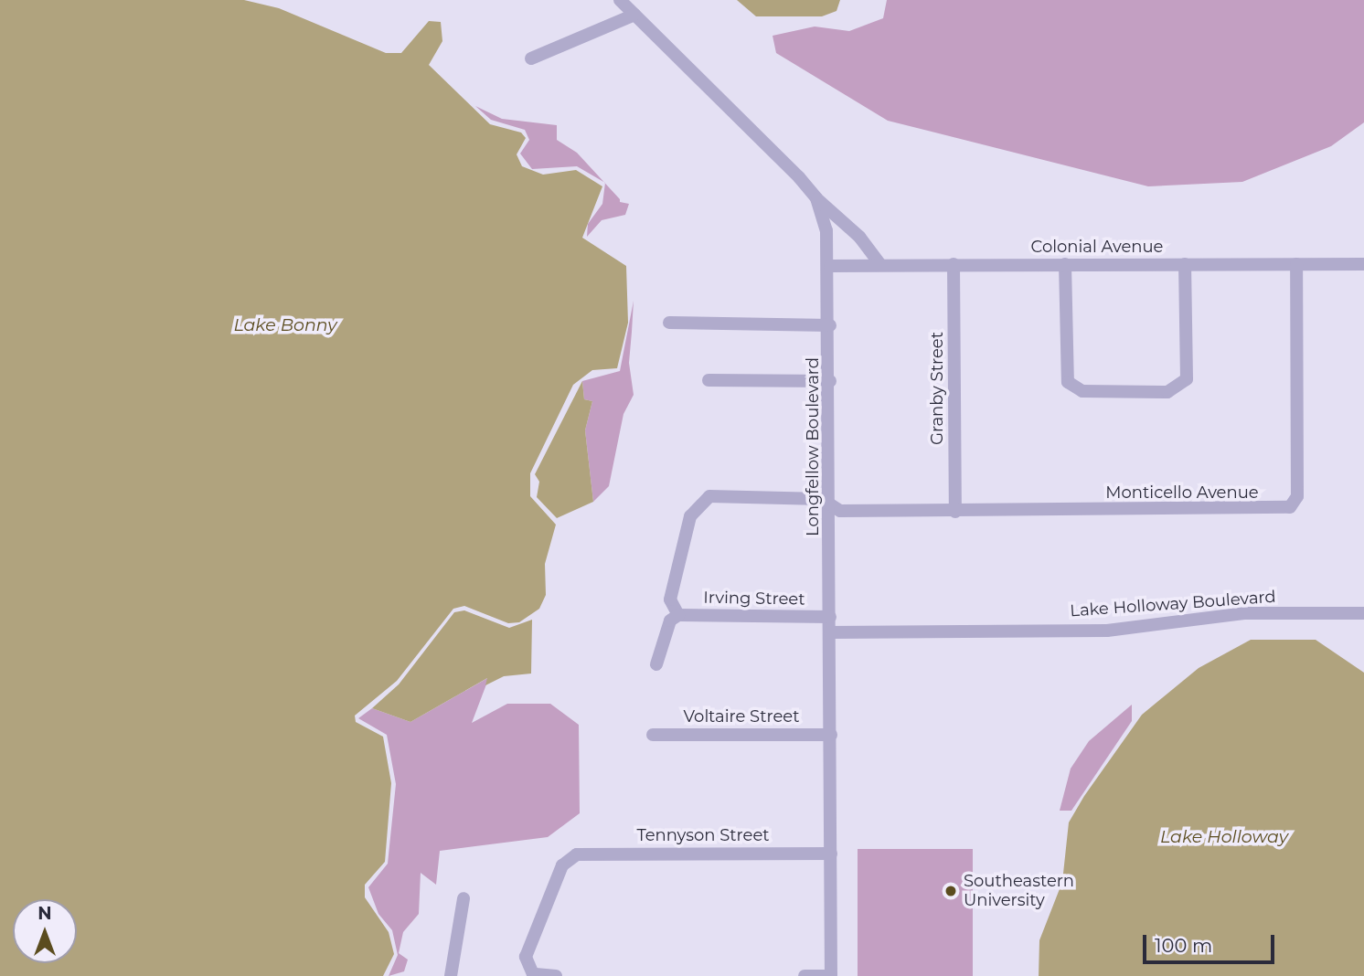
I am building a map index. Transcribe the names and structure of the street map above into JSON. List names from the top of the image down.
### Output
{
  "streets": {
    "street": [
      "Colonial Avenue",
      "Granby Street",
      "Longfellow Boulevard",
      "Monticello Avenue",
      "Irving Street",
      "Lake Holloway Boulevard",
      "Voltaire Street",
      "Tennyson Street"
    ]
  },
  "crossings": [
    ["Colonial Avenue", "Granby Street"],
    ["Colonial Avenue", "Longfellow Boulevard"],
    ["Colonial Avenue", "Monticello Avenue"],
    ["Granby Street", "Monticello Avenue"],
    ["Longfellow Boulevard", "Monticello Avenue"],
    ["Longfellow Boulevard", "Irving Street"],
    ["Longfellow Boulevard", "Lake Holloway Boulevard"],
    ["Longfellow Boulevard", "Voltaire Street"],
    ["Longfellow Boulevard", "Tennyson Street"],
    ["Monticello Avenue", "Irving Street"]
  ],
  "water": ["Lake Bonny", "Lake Holloway"],
  "places": ["Southeastern University"],
  "scale_bar": "100 m",
  "north": "top"
}
